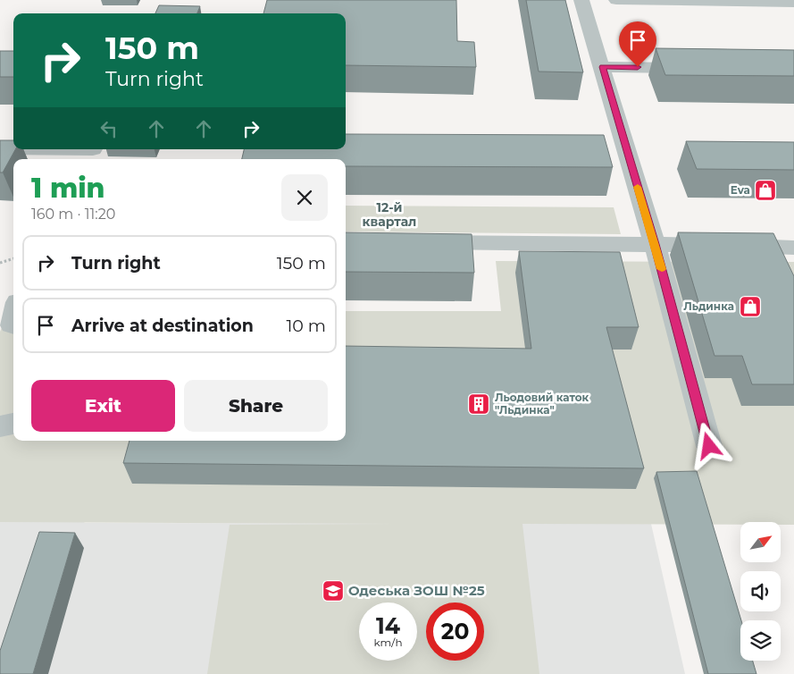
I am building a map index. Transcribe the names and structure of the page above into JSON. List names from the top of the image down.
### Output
{
  "districts": ["12-й квартал"],
  "places": {
    "shop": ["Eva", "Льдинка"],
    "building": ["Льодовий каток \"Льдинка\""],
    "school or university": ["Одеська ЗОШ №25"]
  },
  "north": "top right",
  "page": {
    "turn": ["150 m", "Turn right"],
    "heading": ["1 min", "160 m · 11:20"],
    "list": [
      {
        "name": "Turn right",
        "value": "150 m"
      },
      {
        "name": "Arrive at destination",
        "value": "10 m"
      }
    ],
    "buttons": ["Exit", "Share"],
    "speed": "14 km/h",
    "limit": "20"
  }
}
